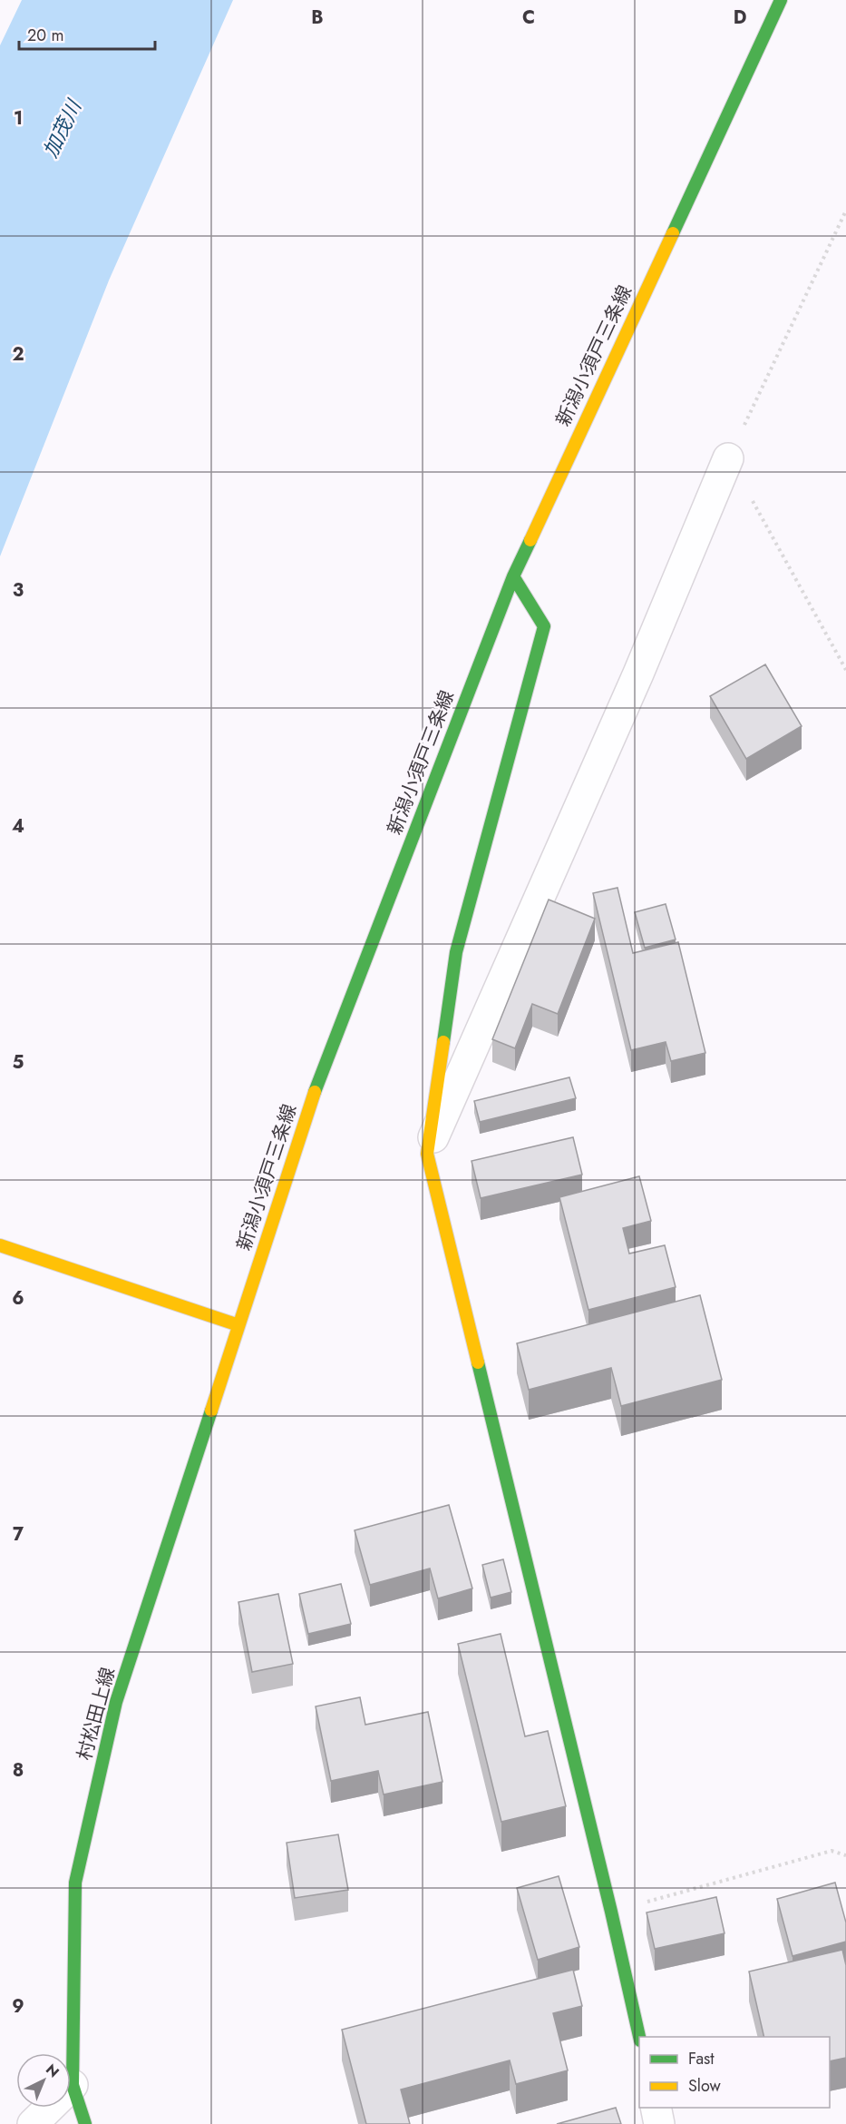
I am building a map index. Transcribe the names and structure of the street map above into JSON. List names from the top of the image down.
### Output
{
  "streets": {
    "main road": ["新潟小須戸三条線", "村松田上線"]
  },
  "crossings": [
    ["新潟小須戸三条線", "村松田上線"]
  ],
  "water": ["加茂川"],
  "legend": ["Fast", "Slow"],
  "scale_bar": "20 m",
  "north": "top right",
  "grid": {
    "columns": ["B", "C", "D"],
    "rows": [
      "1",
      "2",
      "3",
      "4",
      "5",
      "6",
      "7",
      "8",
      "9"
    ]
  }
}
